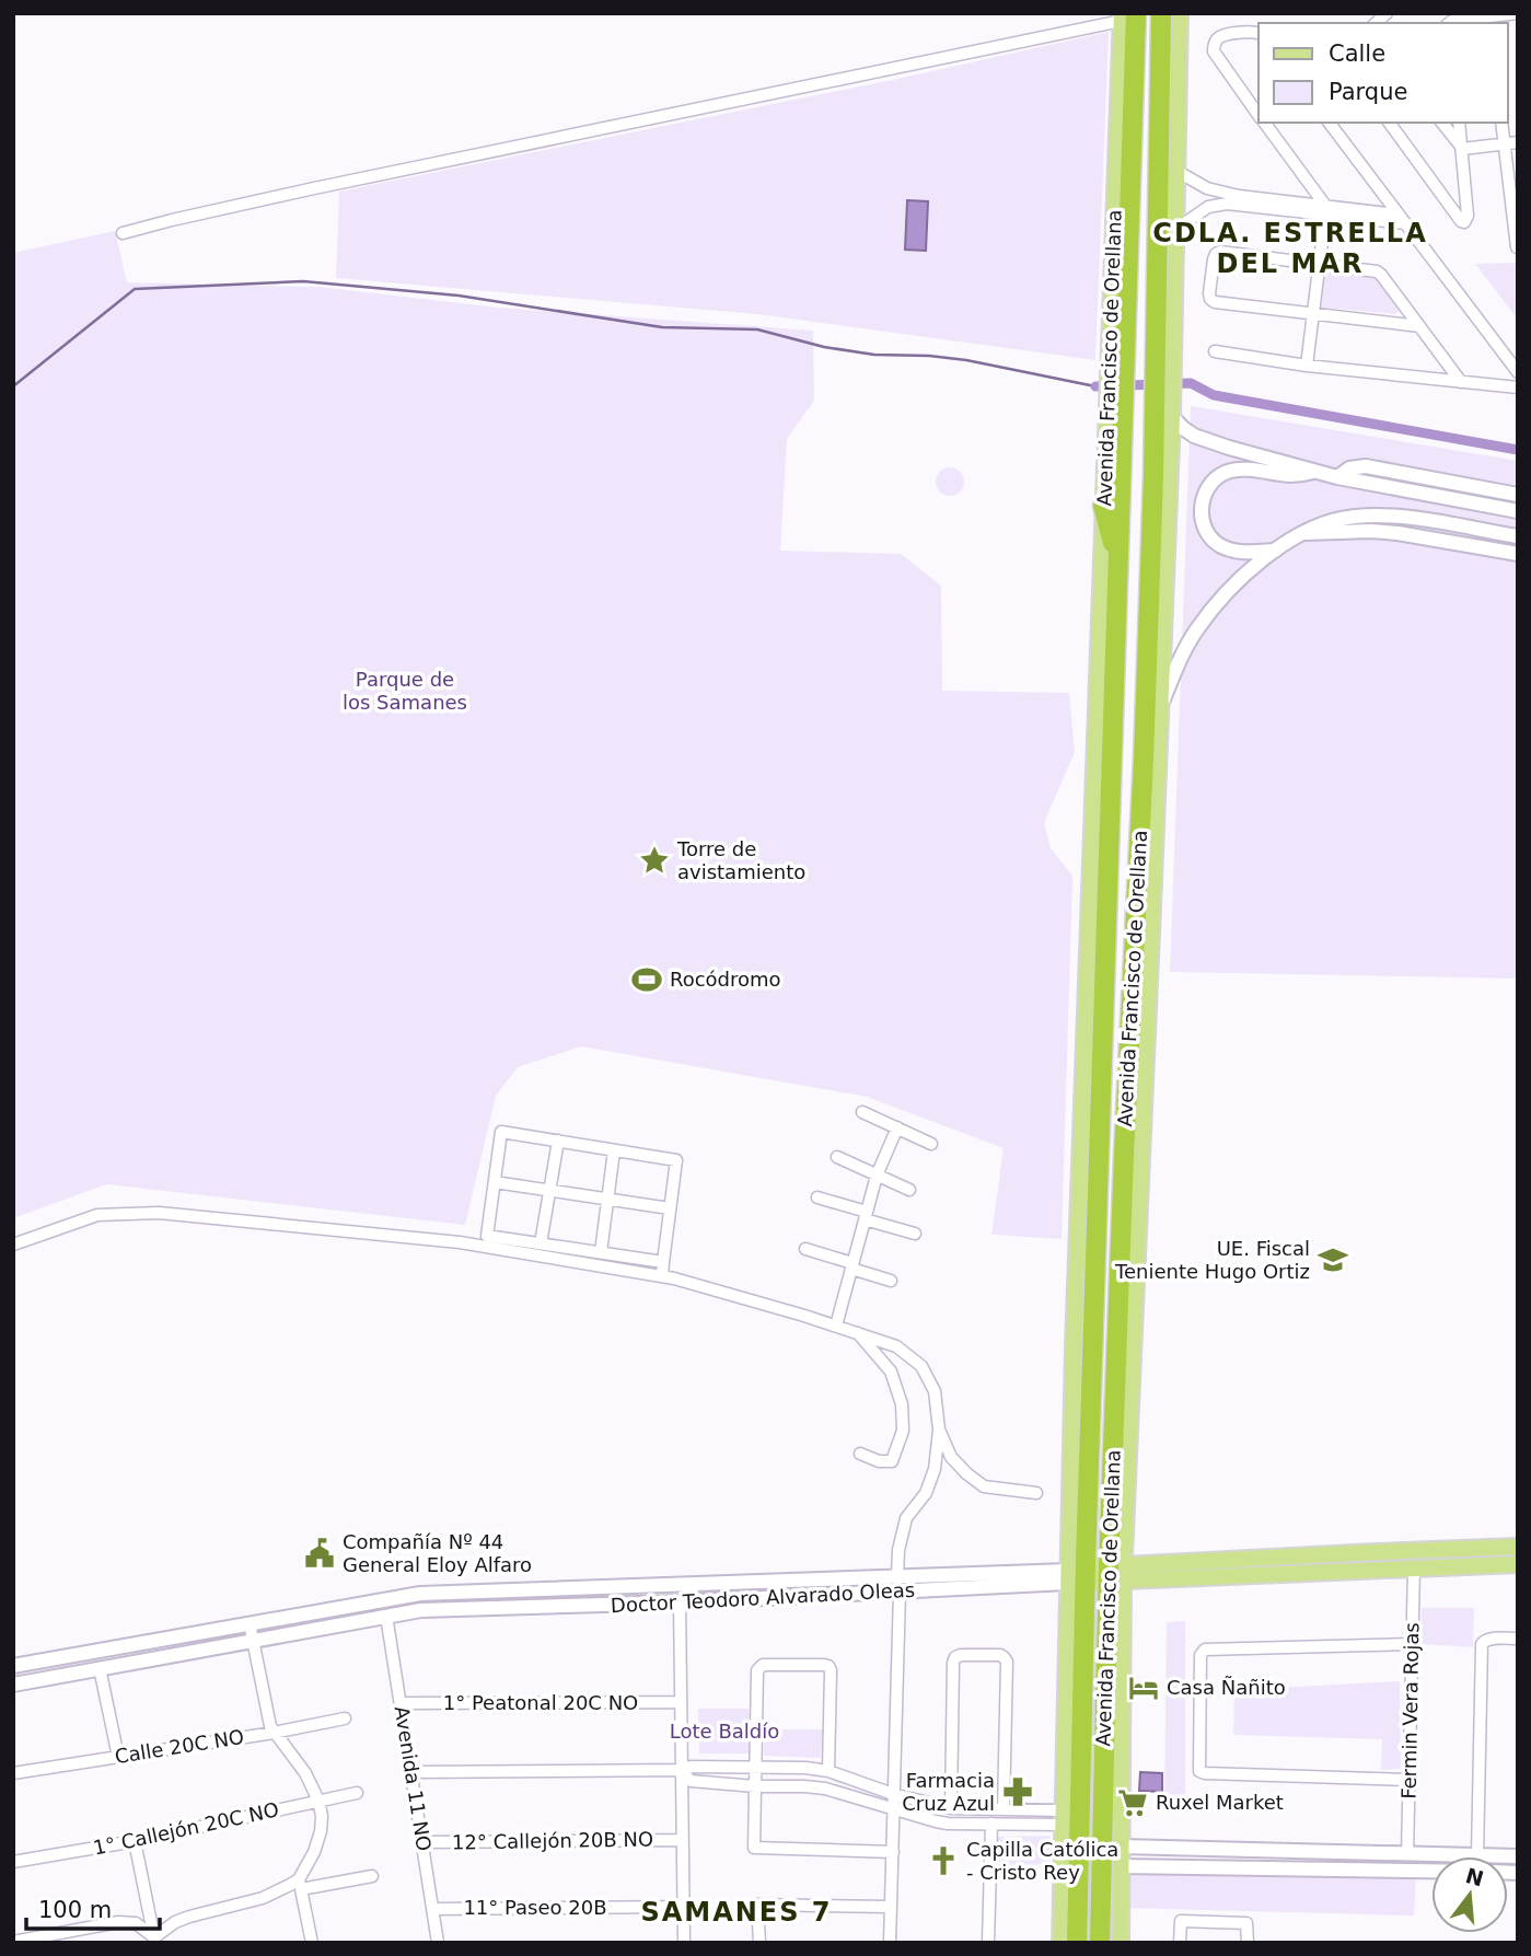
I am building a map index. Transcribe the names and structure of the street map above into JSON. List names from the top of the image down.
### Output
{
  "streets": {
    "highway": ["Avenida Francisco de Orellana"],
    "main road": ["Doctor Teodoro Alvarado Oleas"],
    "street": [
      "1° Peatonal 20C NO",
      "Fermin Vera Rojas",
      "Calle 20C NO",
      "Avenida 11 NO",
      "1° Callejón 20C NO",
      "12° Callejón 20B NO",
      "11° Paseo 20B"
    ]
  },
  "crossings": [
    ["Avenida Francisco de Orellana", "Doctor Teodoro Alvarado Oleas"],
    ["Doctor Teodoro Alvarado Oleas", "Fermin Vera Rojas"],
    ["Doctor Teodoro Alvarado Oleas", "Avenida 11 NO"],
    ["1° Peatonal 20C NO", "Avenida 11 NO"],
    ["Avenida 11 NO", "12° Callejón 20B NO"],
    ["Avenida 11 NO", "11° Paseo 20B"]
  ],
  "districts": ["CDLA. ESTRELLA DEL MAR", "SAMANES 7"],
  "parks": ["Parque de los Samanes", "Lote Baldío"],
  "places": {
    "place": ["Torre de avistamiento"],
    "sports": ["Rocódromo"],
    "school or university": ["UE. Fiscal Teniente Hugo Ortiz"],
    "public building": ["Compañía Nº 44 General Eloy Alfaro"],
    "hotel": ["Casa Ñañito"],
    "pharmacy": ["Farmacia Cruz Azul"],
    "supermarket": ["Ruxel Market"],
    "church": ["Capilla Católica - Cristo Rey"]
  },
  "legend": ["Calle", "Parque"],
  "scale_bar": "100 m",
  "north": "top"
}
